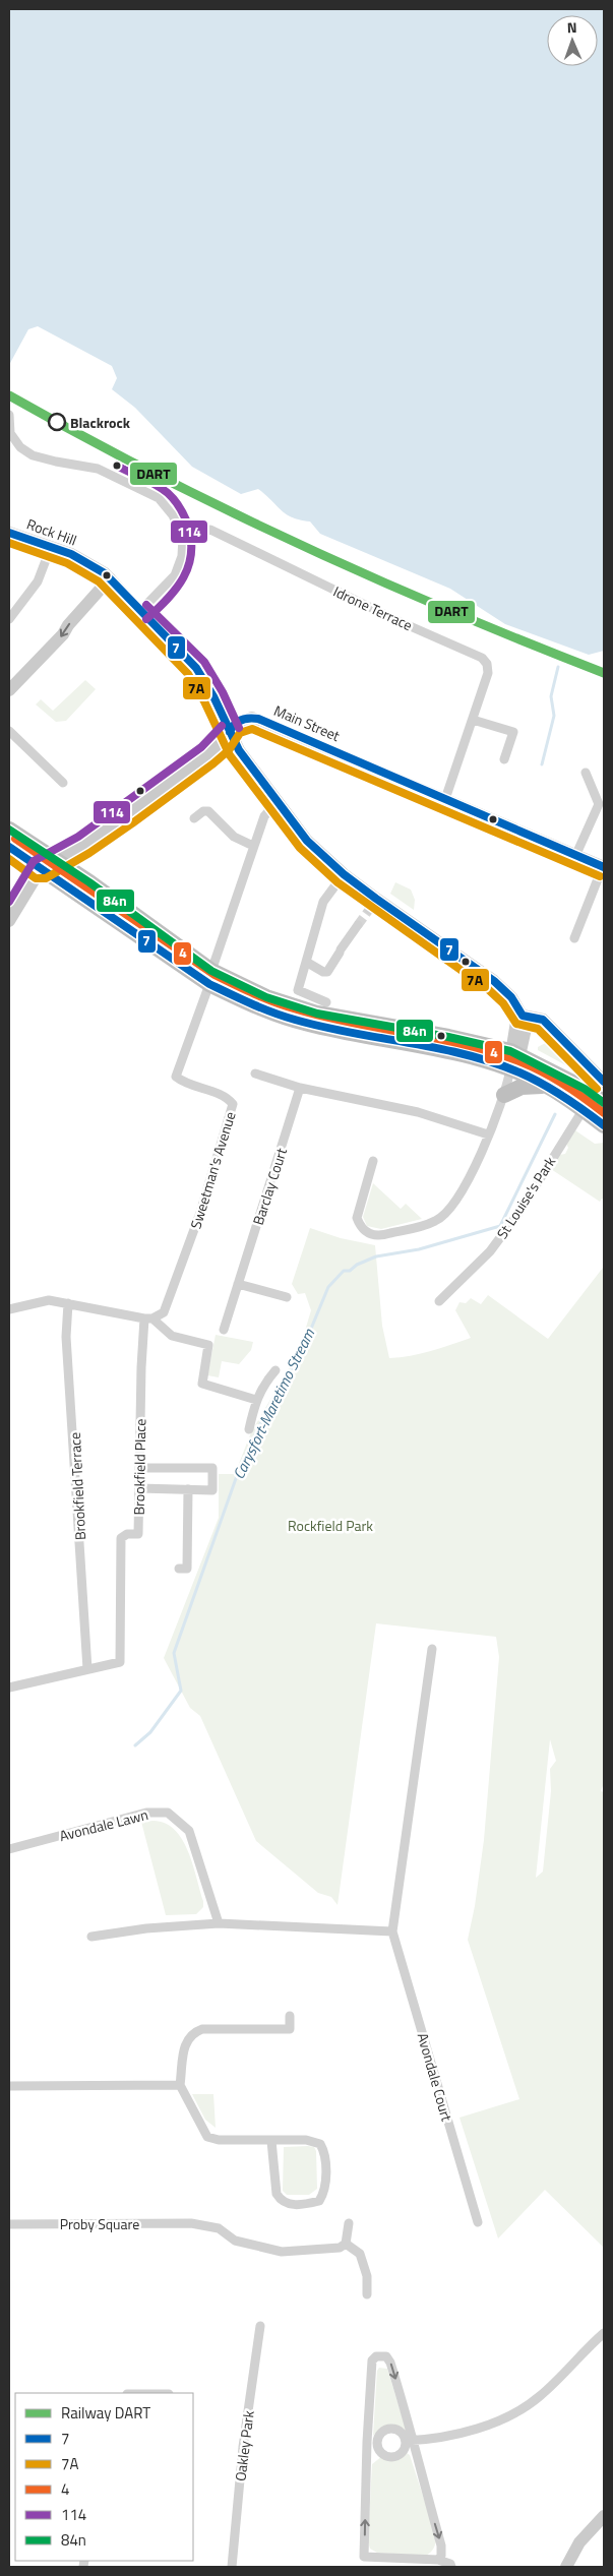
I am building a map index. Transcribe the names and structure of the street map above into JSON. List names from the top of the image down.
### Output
{
  "streets": {
    "street": [
      "Rock Hill",
      "Idrone Terrace",
      "Main Street",
      "Sweetman's Avenue",
      "Barclay Court",
      "St Louise's Park",
      "Brookfield Place",
      "Brookfield Terrace",
      "Avondale Lawn",
      "Avondale Court",
      "Proby Square",
      "Oakley Park"
    ]
  },
  "crossings": [
    ["Idrone Terrace", "Main Street"],
    ["Sweetman's Avenue", "Brookfield Place"],
    ["Brookfield Place", "Brookfield Terrace"]
  ],
  "water": ["Carysfort-Maretimo Stream"],
  "parks": ["Rockfield Park"],
  "places": ["Blackrock"],
  "lines": [
    "rail line DART",
    "transit line 114",
    "transit line 7",
    "transit line 7A",
    "transit line 84n",
    "transit line 4"
  ],
  "legend": [
    "Railway DART",
    "7",
    "7A",
    "4",
    "114",
    "84n"
  ],
  "north": "top"
}
